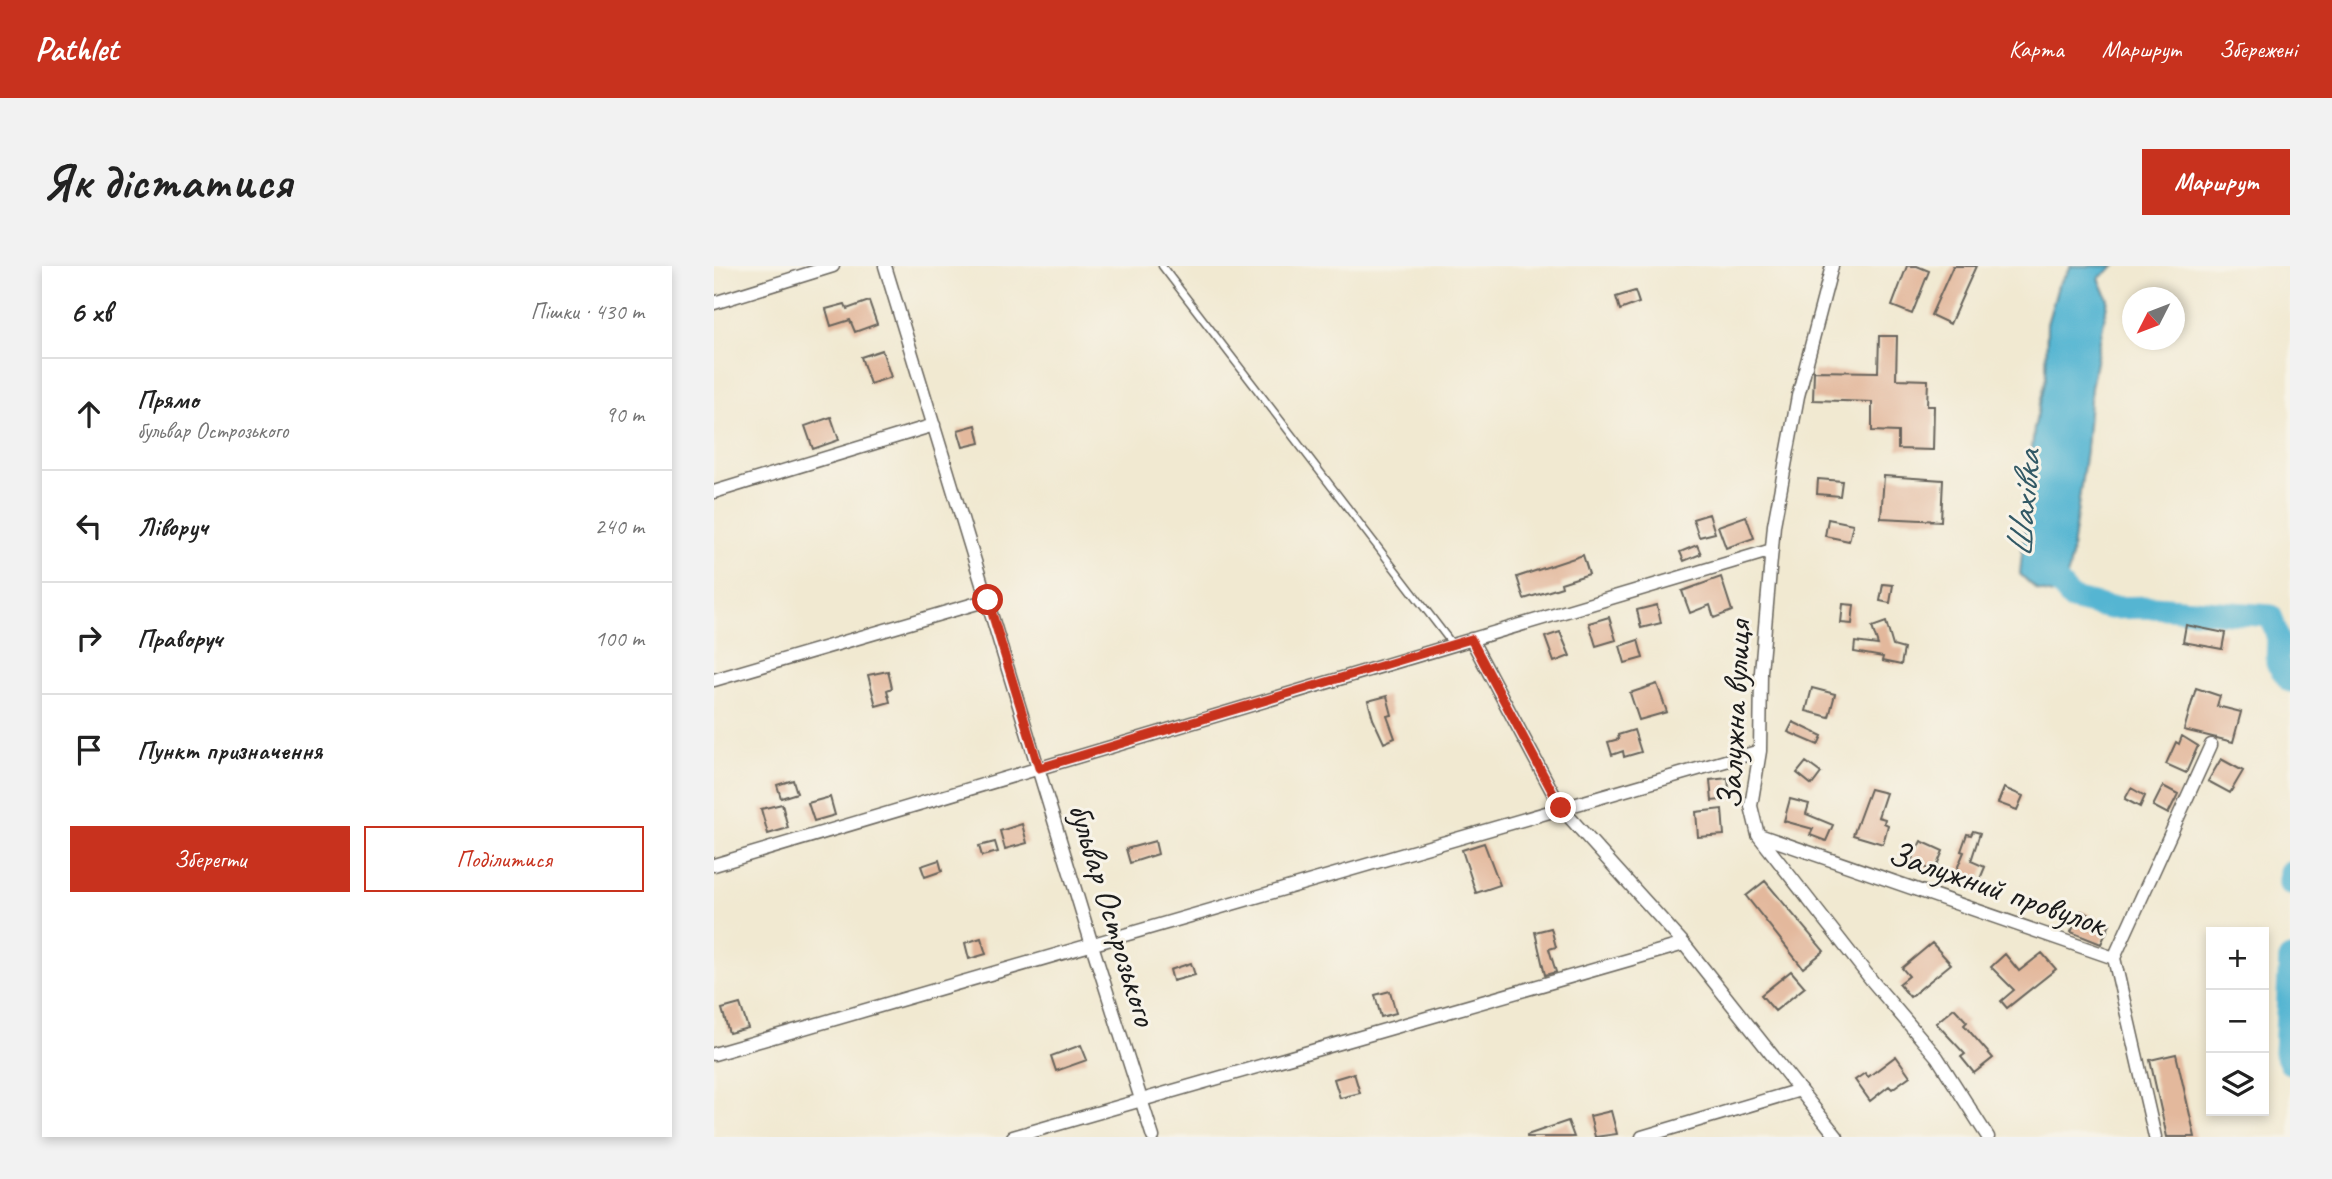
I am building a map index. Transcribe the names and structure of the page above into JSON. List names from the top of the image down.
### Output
{
  "streets": {
    "street": ["Залужна вулиця", "Залужний провулок", "бульвар Острозького"]
  },
  "crossings": [
    ["Залужна вулиця", "Залужний провулок"]
  ],
  "water": ["Шахівка"],
  "north": "bottom left",
  "page": {
    "header": "Pathlet",
    "nav": ["Карта", "Маршрут", "Збережені"],
    "buttons": [
      "Маршрут",
      ["Зберегти", "Поділитися"]
    ],
    "title": "Як дістатися",
    "heading": ["6 хв", "Пішки · 430 m"],
    "list": [
      ["Прямо", "бульвар Острозького", "90 m"],
      ["Ліворуч", "240 m"],
      ["Праворуч", "100 m"],
      "Пункт призначення"
    ],
    "map_buttons": ["+", "−"]
  }
}
